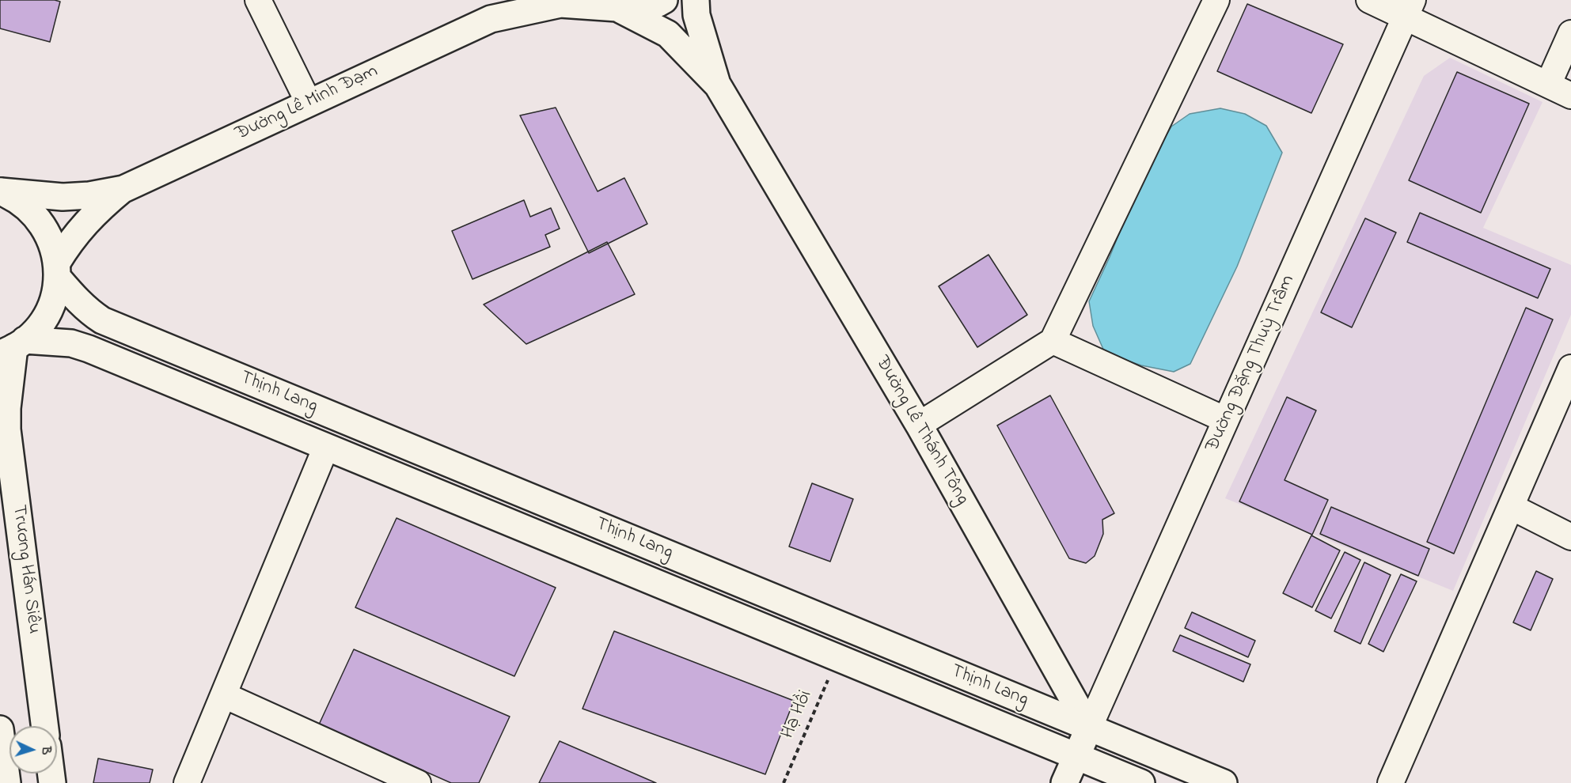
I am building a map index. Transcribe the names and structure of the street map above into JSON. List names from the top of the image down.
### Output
{
  "streets": {
    "main road": [
      "Đường Lê Minh Đạm",
      "Thịnh Lang",
      "Đường Lê Thánh Tông",
      "Trương Hán Siêu"
    ],
    "street": ["Đường Đặng Thuỳ Trâm"],
    "path": ["Hạ Hồi"]
  },
  "crossings": [
    ["Đường Lê Minh Đạm", "Thịnh Lang"],
    ["Đường Đặng Thuỳ Trâm", "Thịnh Lang"],
    ["Đường Đặng Thuỳ Trâm", "Đường Lê Thánh Tông"],
    ["Thịnh Lang", "Đường Lê Thánh Tông"],
    ["Thịnh Lang", "Trương Hán Siêu"],
    ["Thịnh Lang", "Hạ Hồi"]
  ],
  "north": "right"
}
